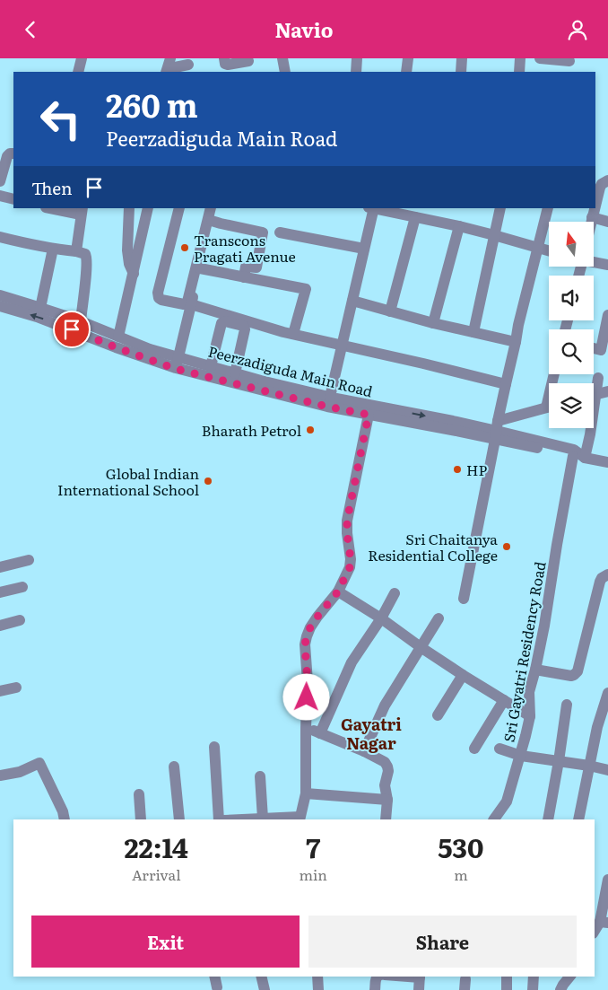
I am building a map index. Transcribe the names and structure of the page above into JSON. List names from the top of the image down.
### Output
{
  "streets": {
    "street": ["Peerzadiguda Main Road", "Sri Gayatri Residency Road"]
  },
  "crossings": [
    ["Peerzadiguda Main Road", "Sri Gayatri Residency Road"]
  ],
  "districts": ["Gayatri Nagar"],
  "places": [
    "Transcons Pragati Avenue",
    "Bharath Petrol",
    "HP",
    "Global Indian International School",
    "Sri Chaitanya Residential College"
  ],
  "north": "top",
  "page": {
    "header": "Navio",
    "turn": ["260 m", "Peerzadiguda Main Road"],
    "then": "Then",
    "eta": [
      "22:14",
      "Arrival",
      "7",
      "min",
      "530",
      "m"
    ],
    "buttons": ["Exit", "Share"]
  }
}
